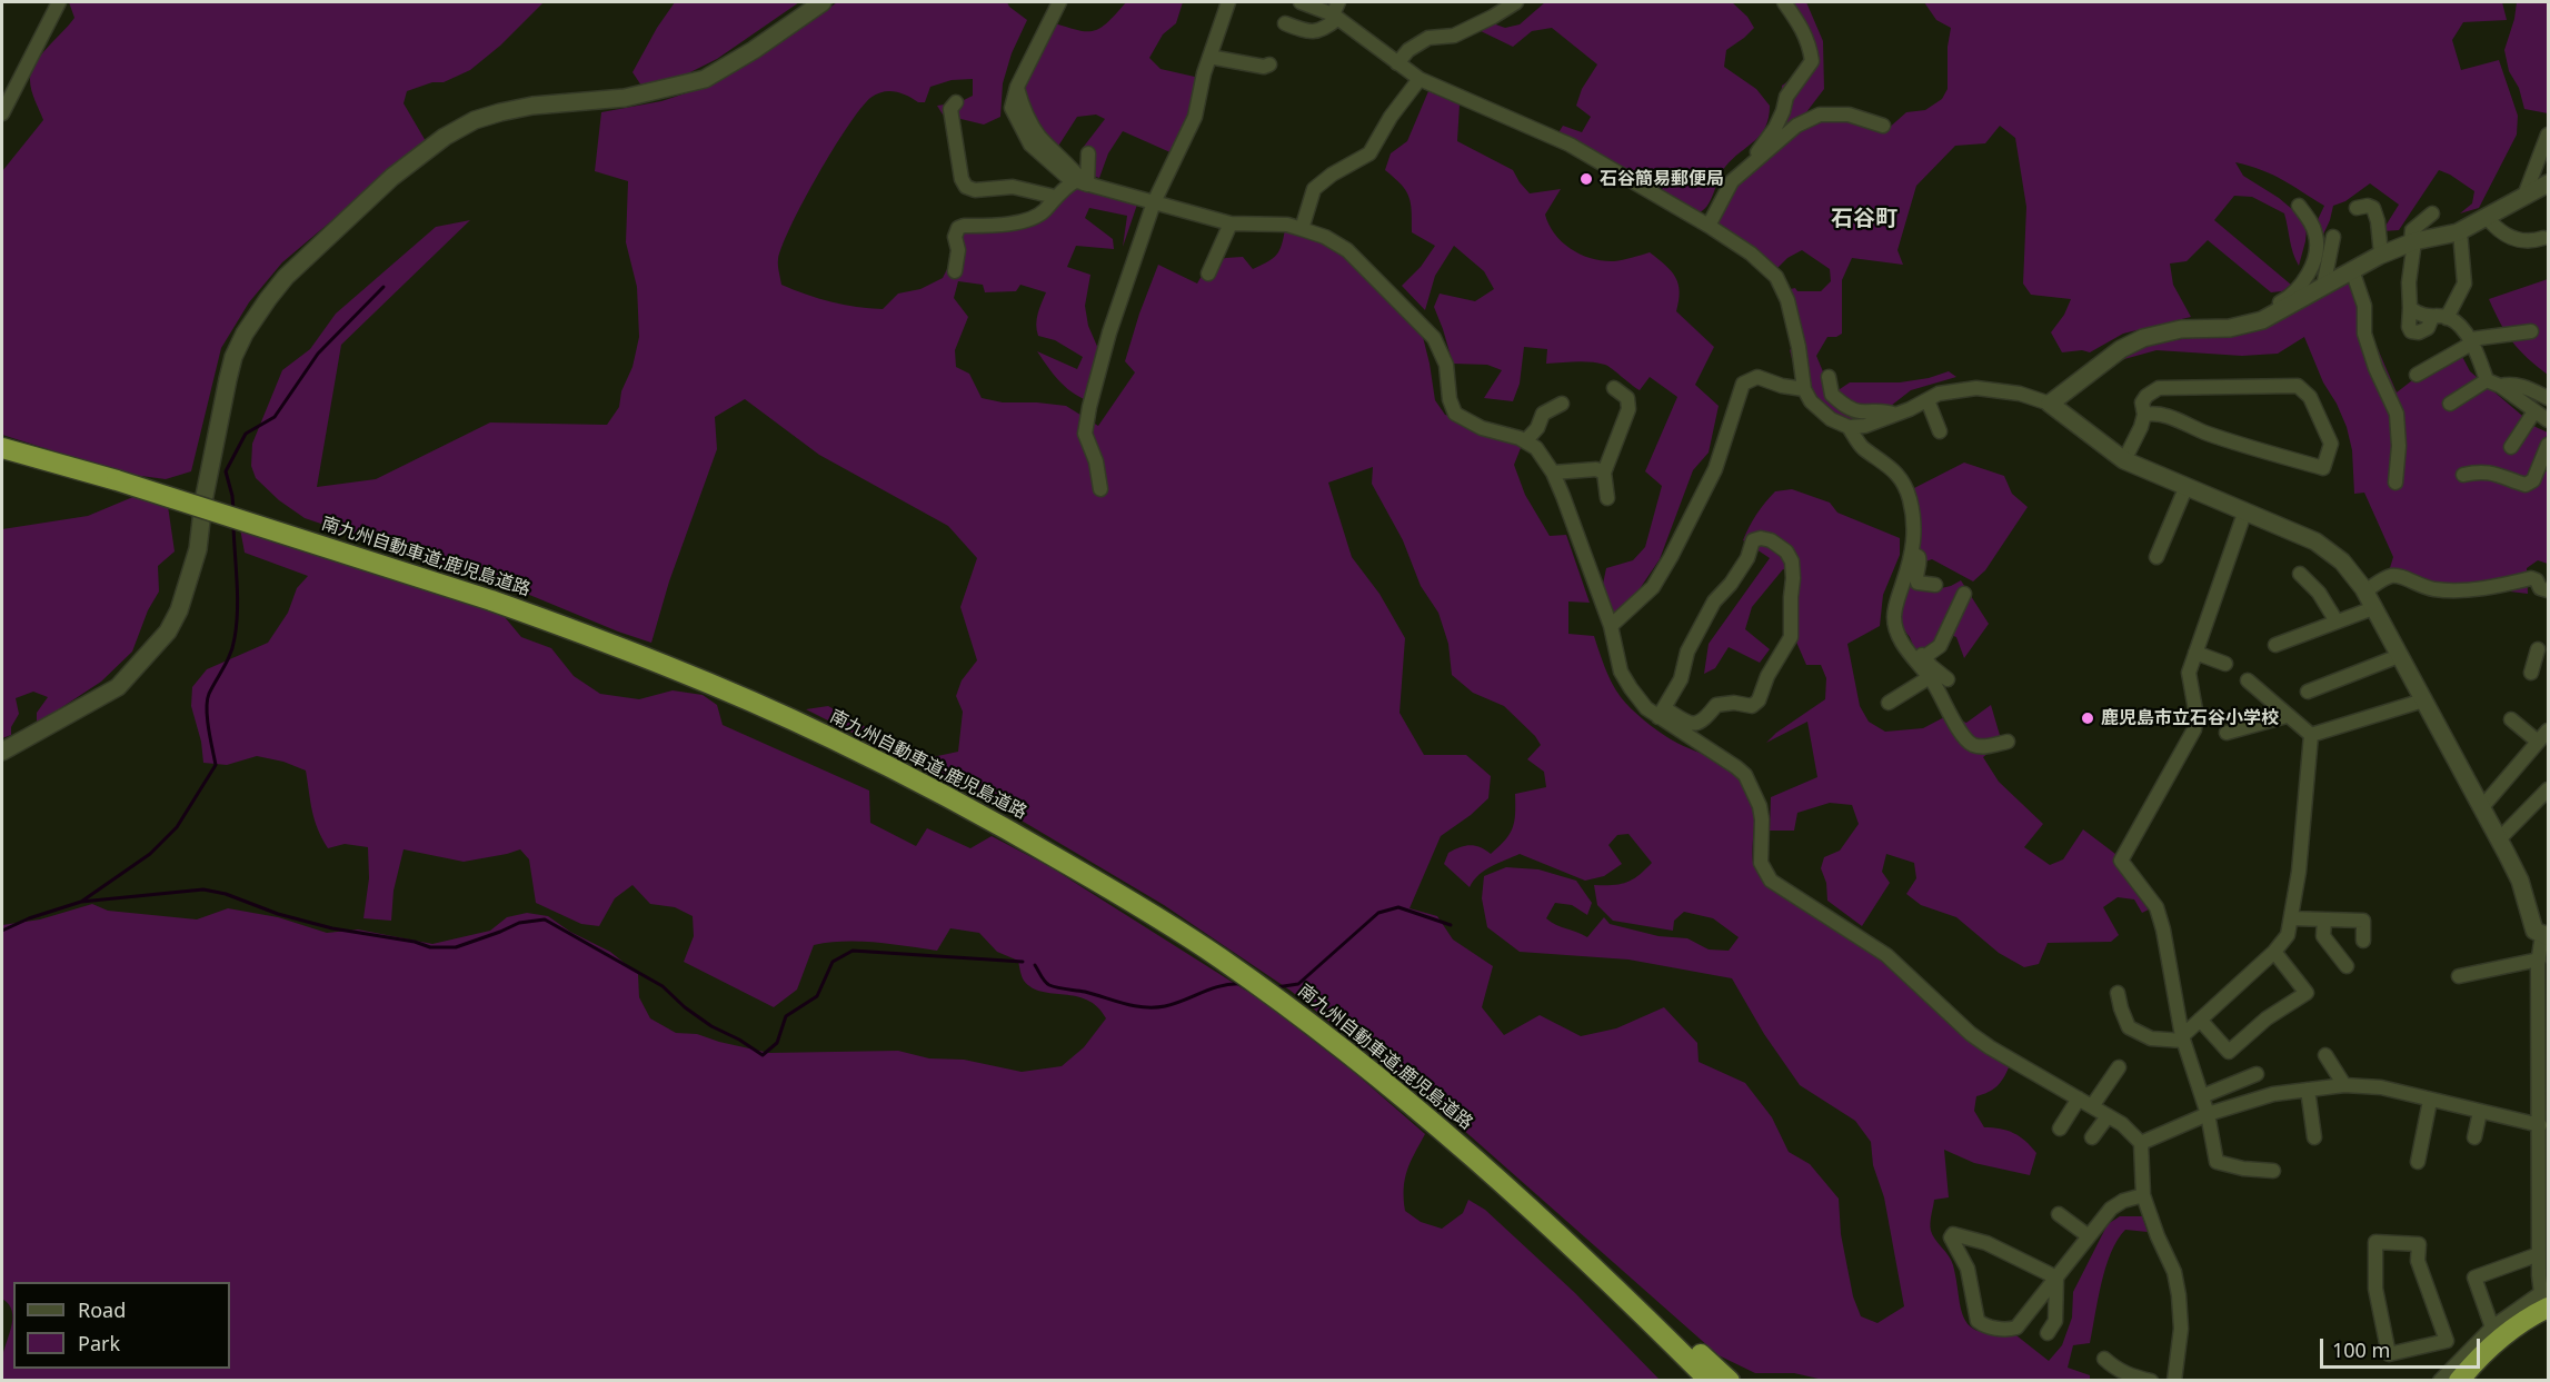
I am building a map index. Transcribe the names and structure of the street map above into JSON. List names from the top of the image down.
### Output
{
  "streets": {
    "highway": ["南九州自動車道;鹿児島道路"]
  },
  "districts": ["石谷町"],
  "places": ["石谷簡易郵便局", "鹿児島市立石谷小学校"],
  "legend": ["Road", "Park"],
  "scale_bar": "100 m"
}
